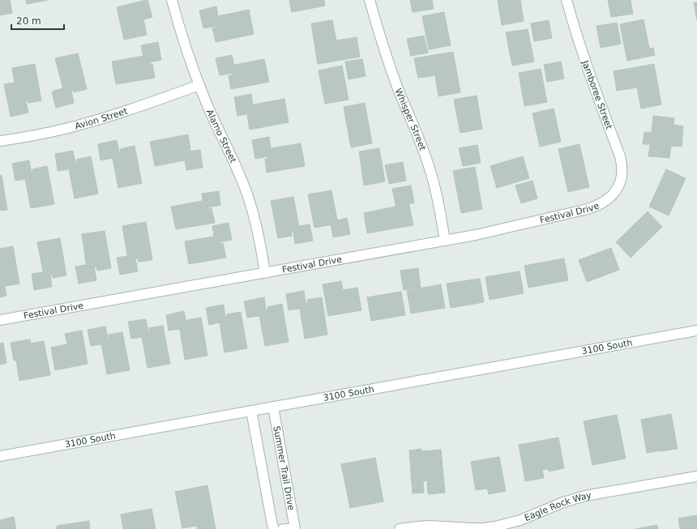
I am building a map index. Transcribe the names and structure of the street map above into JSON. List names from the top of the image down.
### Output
{
  "streets": {
    "street": [
      "Jamboree Street",
      "Avion Street",
      "Whisper Street",
      "Alamo Street",
      "Festival Drive",
      "3100 South",
      "Summer Trail Drive",
      "Eagle Rock Way"
    ]
  },
  "crossings": [
    ["Jamboree Street", "Festival Drive"],
    ["Avion Street", "Alamo Street"],
    ["Whisper Street", "Festival Drive"],
    ["Alamo Street", "Festival Drive"],
    ["3100 South", "Summer Trail Drive"]
  ],
  "scale_bar": "20 m"
}
